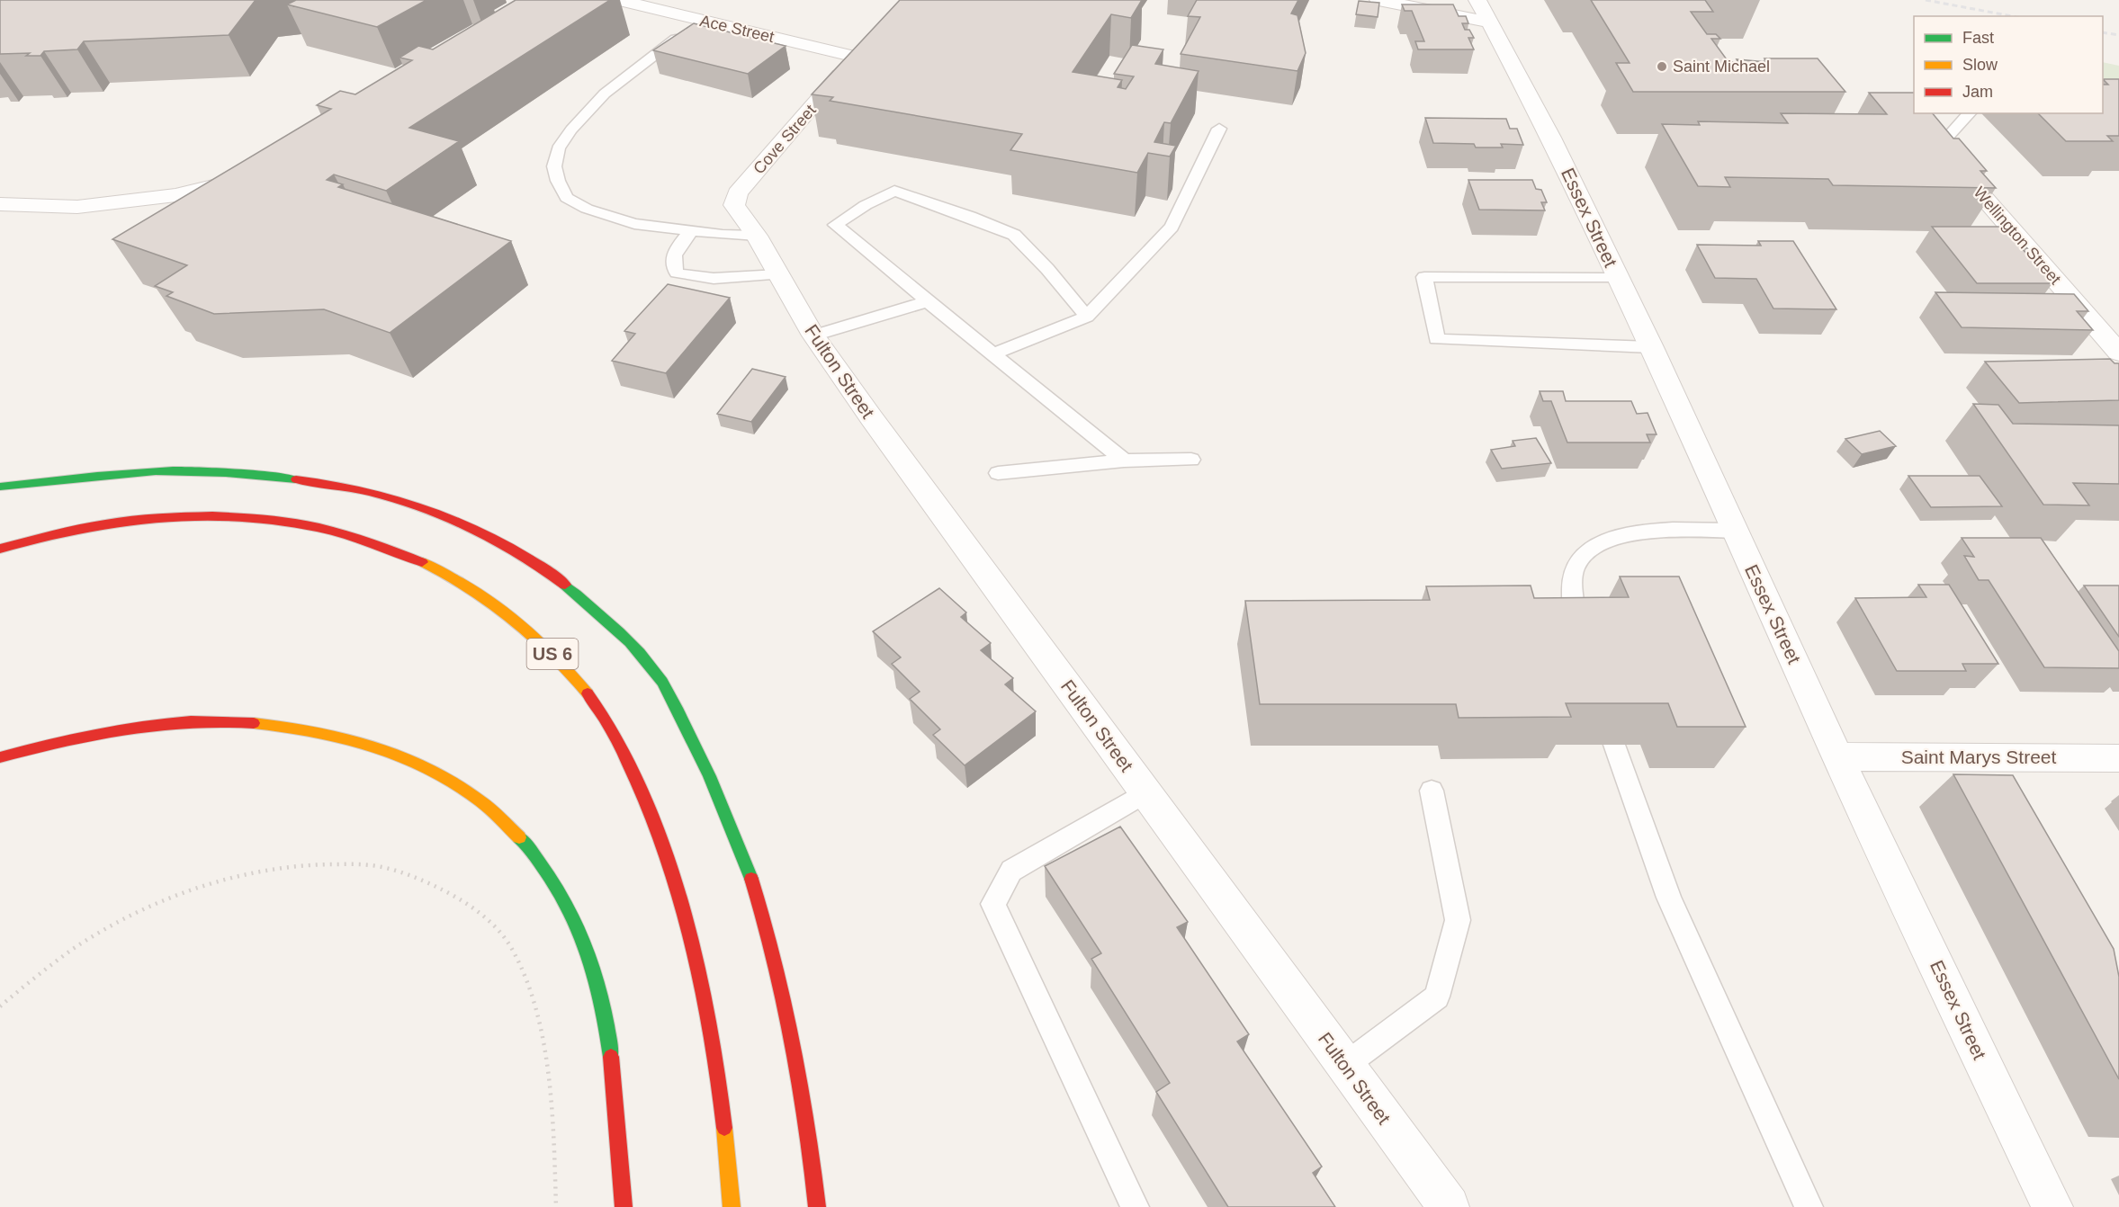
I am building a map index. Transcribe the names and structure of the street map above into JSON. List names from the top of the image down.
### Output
{
  "streets": {
    "highway": ["US 6"],
    "street": [
      "Ace Street",
      "Cove Street",
      "Essex Street",
      "Wellington Street",
      "Fulton Street",
      "Saint Marys Street"
    ]
  },
  "crossings": [
    ["Ace Street", "Cove Street"],
    ["Cove Street", "Fulton Street"],
    ["Essex Street", "Saint Marys Street"]
  ],
  "places": ["Saint Michael"],
  "legend": ["Fast", "Slow", "Jam"]
}
